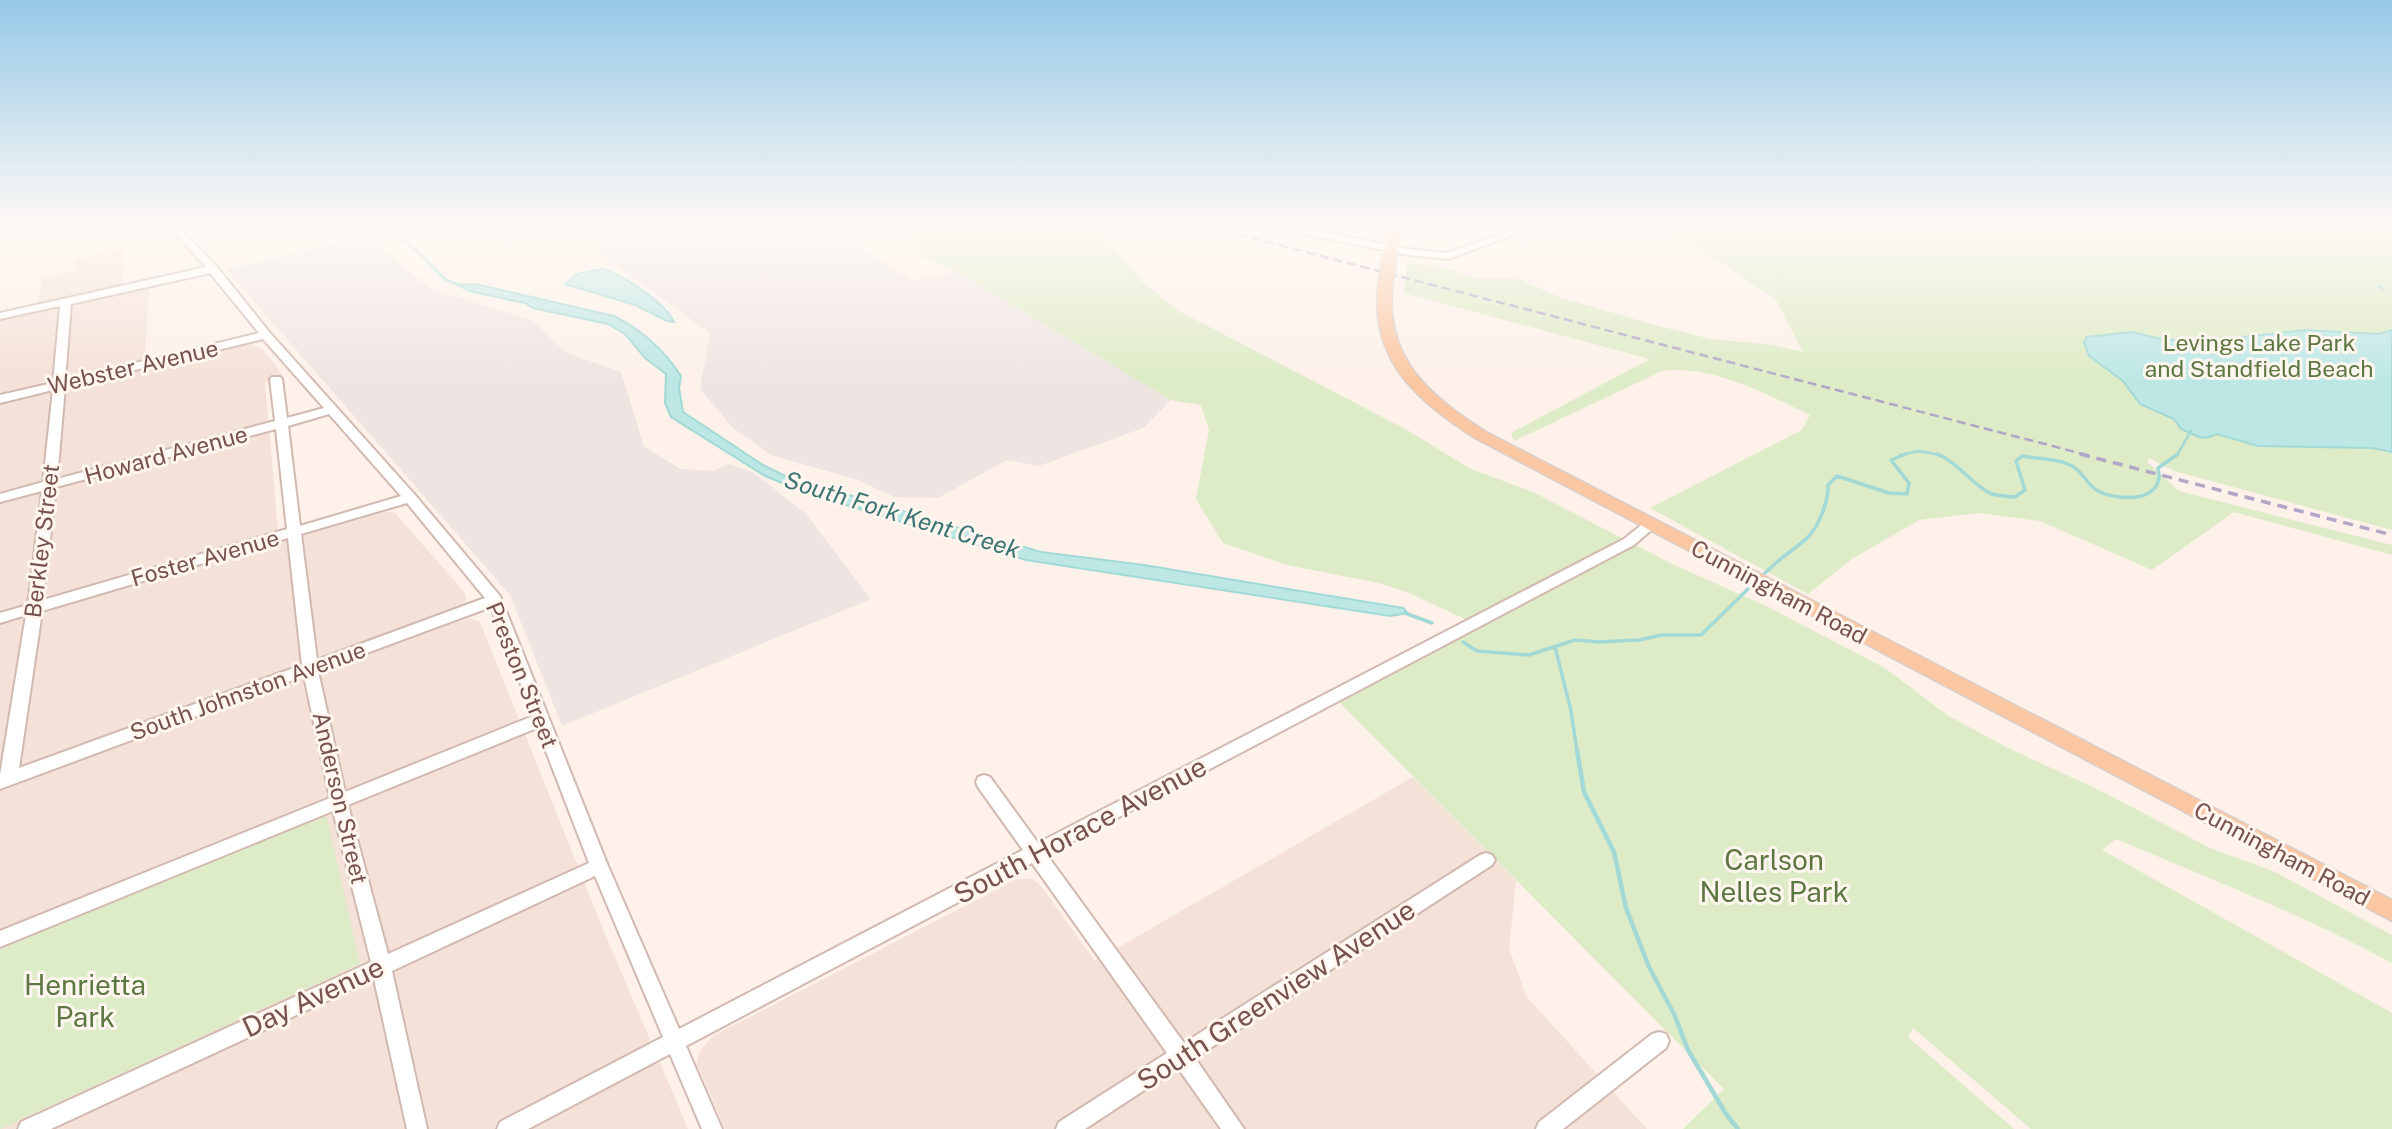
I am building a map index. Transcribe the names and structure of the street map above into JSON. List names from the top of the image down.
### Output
{
  "streets": {
    "main road": ["Cunningham Road"],
    "street": [
      "Webster Avenue",
      "Howard Avenue",
      "Berkley Street",
      "Foster Avenue",
      "Preston Street",
      "South Johnston Avenue",
      "Anderson Street",
      "South Horace Avenue",
      "South Greenview Avenue",
      "Day Avenue"
    ]
  },
  "crossings": [
    ["Webster Avenue", "Berkley Street"],
    ["Webster Avenue", "Preston Street"],
    ["Howard Avenue", "Berkley Street"],
    ["Howard Avenue", "Preston Street"],
    ["Howard Avenue", "Anderson Street"],
    ["Berkley Street", "Foster Avenue"],
    ["Berkley Street", "South Johnston Avenue"],
    ["Foster Avenue", "Preston Street"],
    ["Foster Avenue", "Anderson Street"],
    ["Cunningham Road", "South Horace Avenue"],
    ["Preston Street", "South Johnston Avenue"],
    ["Preston Street", "South Horace Avenue"],
    ["Preston Street", "Day Avenue"],
    ["South Johnston Avenue", "Anderson Street"],
    ["Anderson Street", "Day Avenue"]
  ],
  "water": ["South Fork Kent Creek"],
  "parks": ["Levings Lake Park and Standfield Beach", "Carlson Nelles Park", "Henrietta Park"]
}
